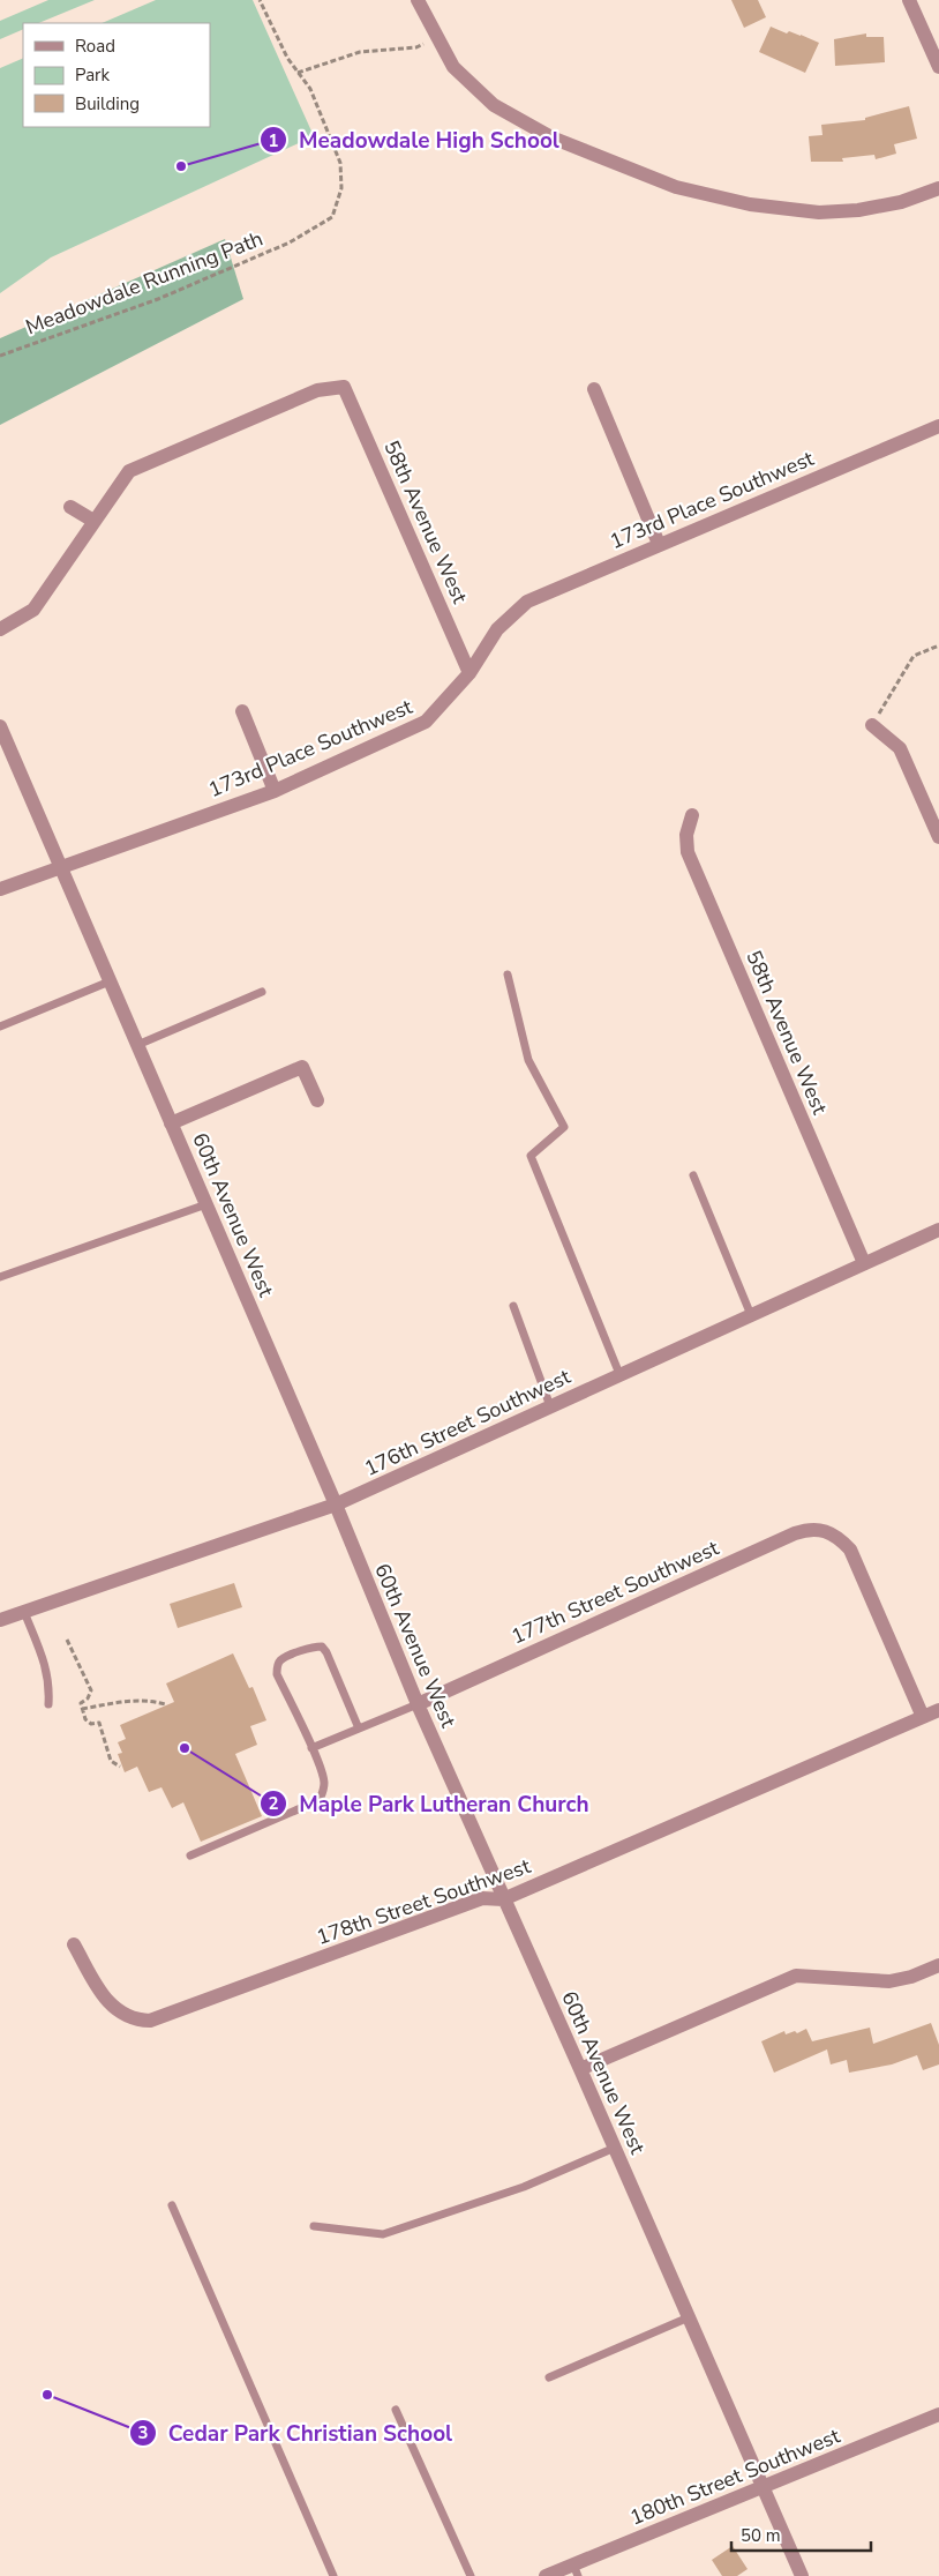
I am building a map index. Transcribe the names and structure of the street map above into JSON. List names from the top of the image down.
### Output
{
  "streets": {
    "street": [
      "173rd Place Southwest",
      "58th Avenue West",
      "60th Avenue West",
      "176th Street Southwest",
      "177th Street Southwest",
      "178th Street Southwest",
      "180th Street Southwest"
    ],
    "path": ["Meadowdale Running Path"]
  },
  "crossings": [
    ["173rd Place Southwest", "58th Avenue West"],
    ["173rd Place Southwest", "60th Avenue West"],
    ["58th Avenue West", "176th Street Southwest"],
    ["60th Avenue West", "176th Street Southwest"],
    ["60th Avenue West", "177th Street Southwest"],
    ["60th Avenue West", "178th Street Southwest"],
    ["60th Avenue West", "180th Street Southwest"],
    ["177th Street Southwest", "178th Street Southwest"]
  ],
  "places": ["Meadowdale High School", "Maple Park Lutheran Church", "Cedar Park Christian School"],
  "legend": ["Road", "Park", "Building"],
  "scale_bar": "50 m"
}
